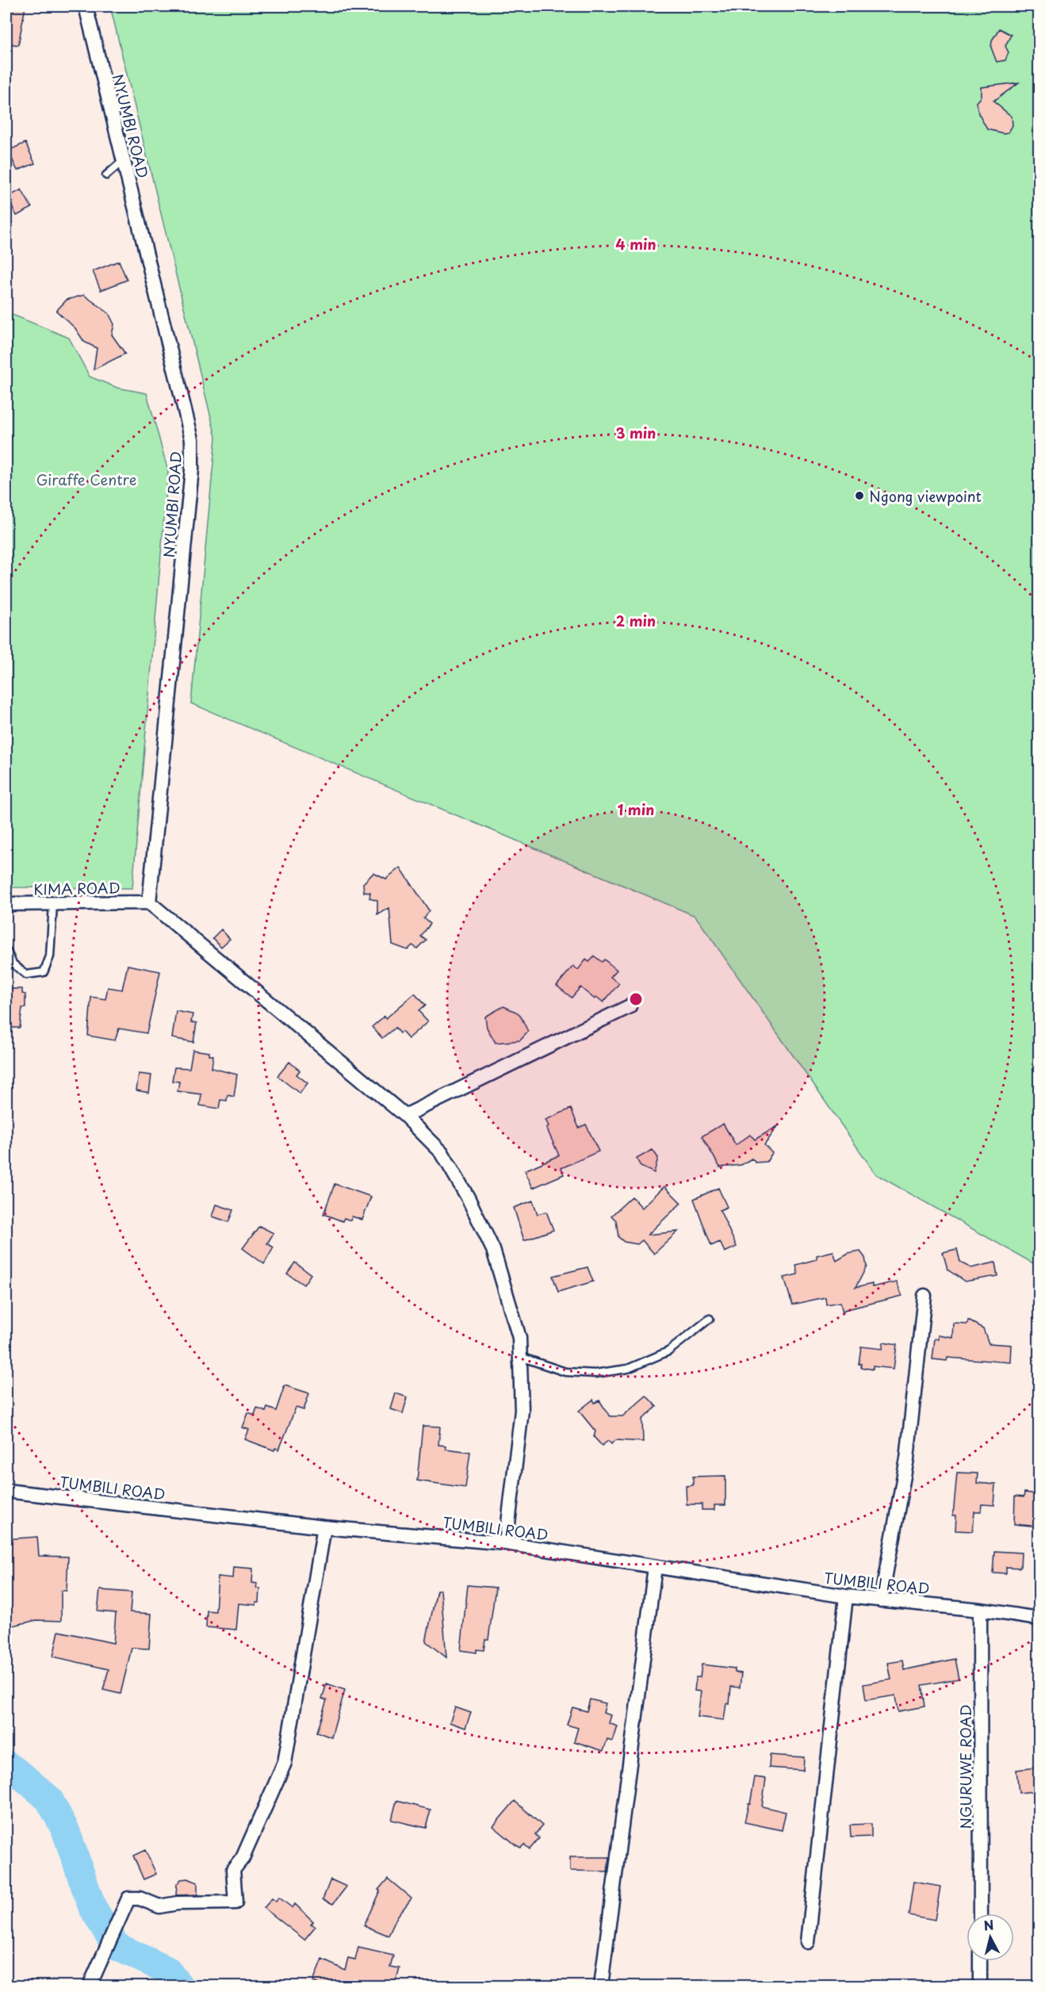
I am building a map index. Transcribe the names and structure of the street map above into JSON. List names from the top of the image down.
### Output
{
  "streets": {
    "street": [
      "NYUMBI ROAD",
      "KIMA ROAD",
      "TUMBILI ROAD",
      "NGURUWE ROAD"
    ]
  },
  "crossings": [
    ["NYUMBI ROAD", "KIMA ROAD"],
    ["TUMBILI ROAD", "NGURUWE ROAD"]
  ],
  "parks": ["Giraffe Centre"],
  "places": ["Ngong viewpoint"],
  "north": "top",
  "rings": [
    "4 min",
    "3 min",
    "2 min",
    "1 min"
  ]
}
